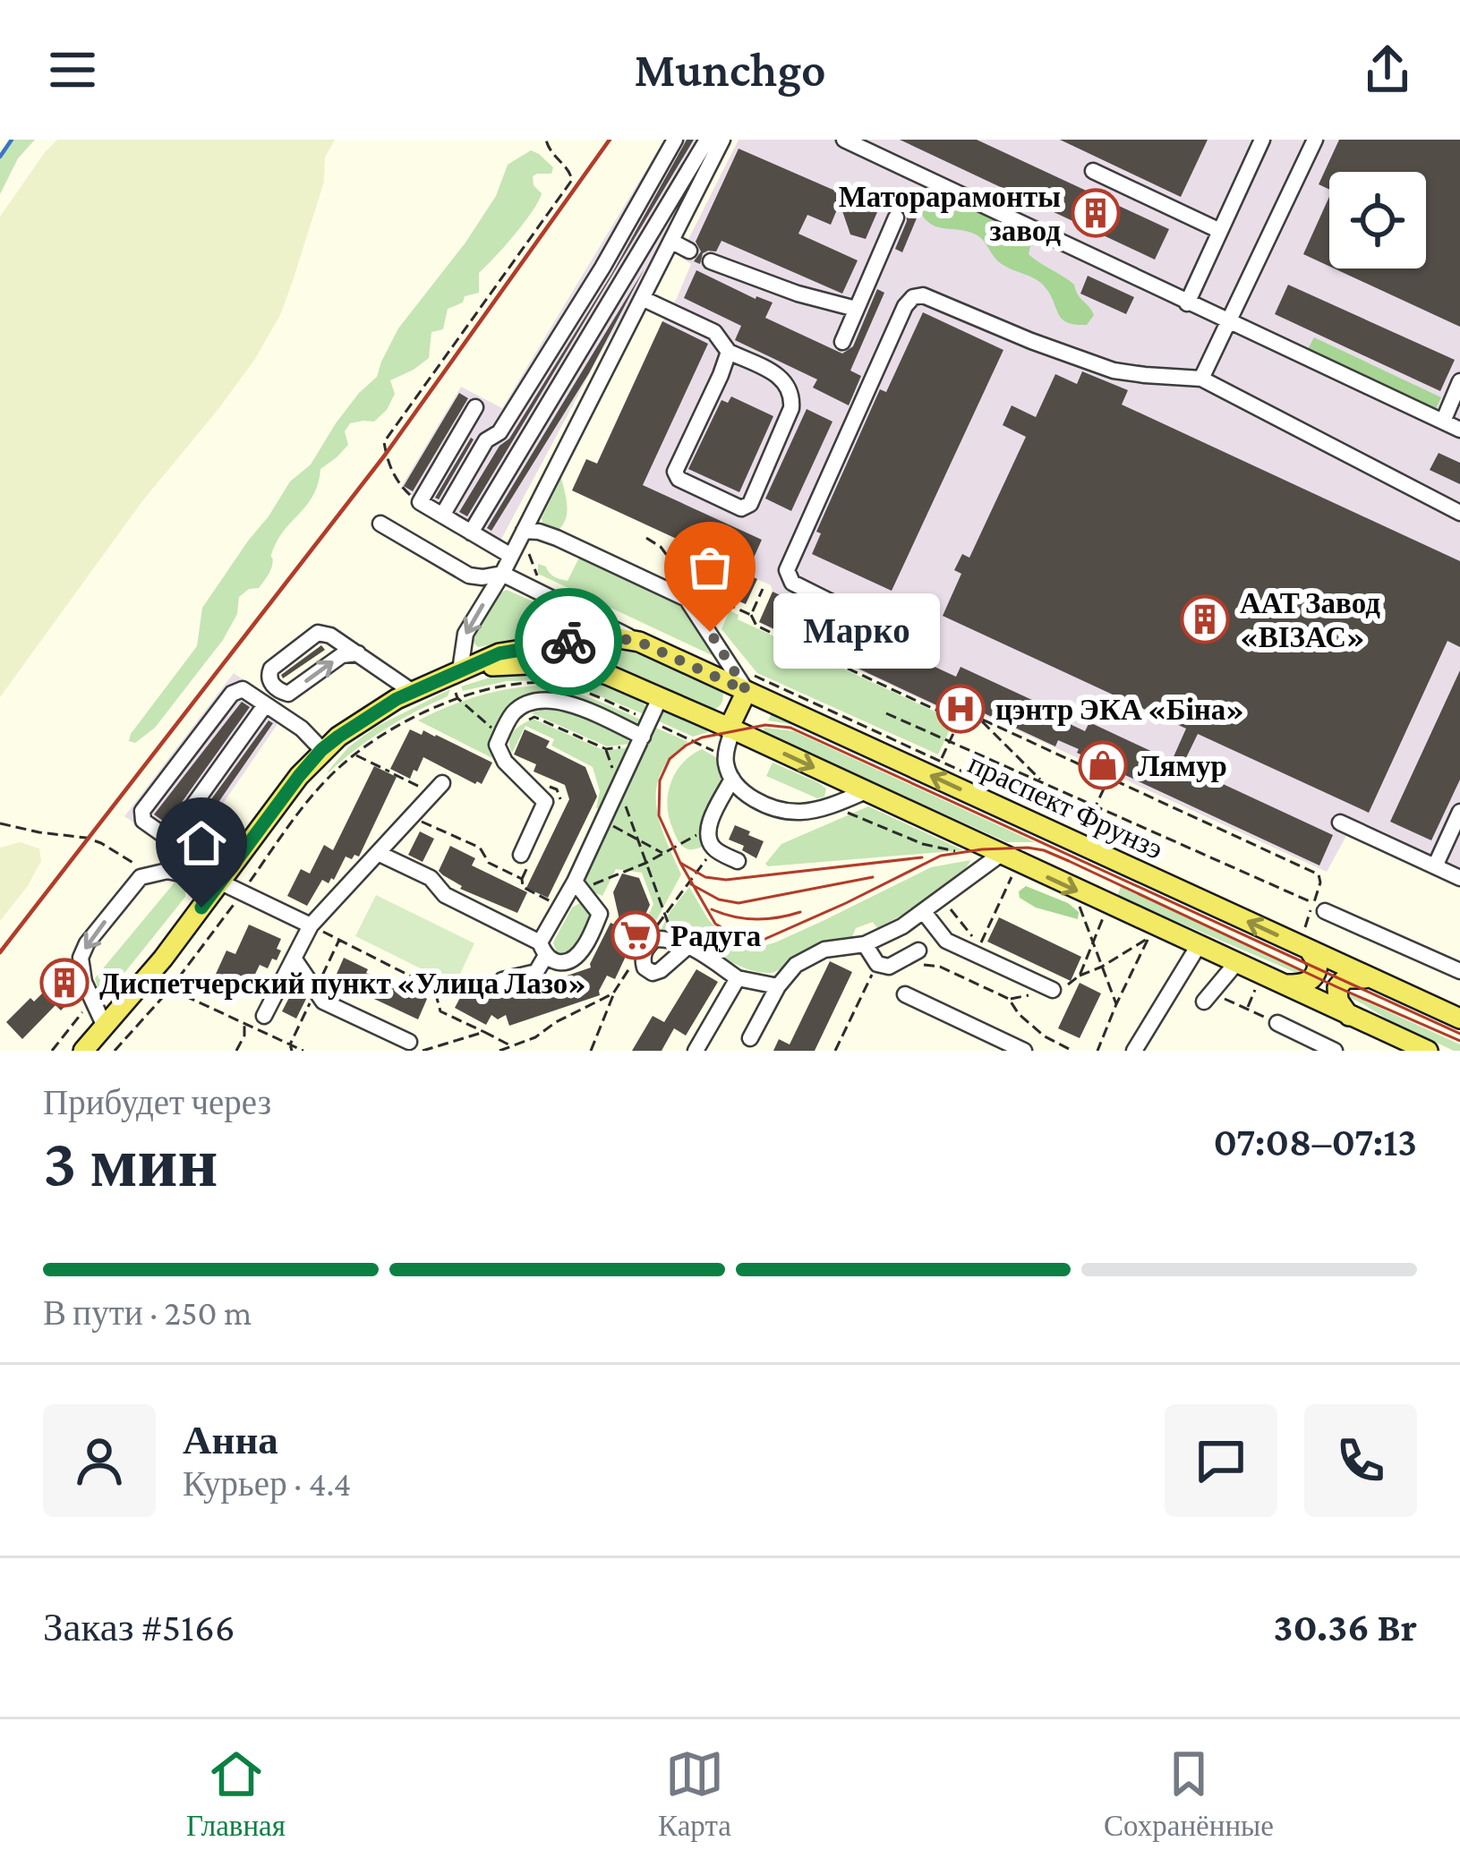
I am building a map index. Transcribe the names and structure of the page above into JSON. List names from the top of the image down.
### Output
{
  "streets": {
    "main road": ["праспект Фрунзэ"]
  },
  "places": {
    "building": ["Маторарамонты завод", "ААТ Завод «ВІЗАС»", "Диспетчерский пункт «Улица Лазо»"],
    "other": ["Марко"],
    "hospital": ["цэнтр ЭКА «Біна»"],
    "shop": ["Лямур"],
    "supermarket": ["Радуга"]
  },
  "page": {
    "header": "Munchgo",
    "bubble": "Марко",
    "heading": ["3 мин", "Прибудет через", "07:08–07:13"],
    "panel": [
      "Анна",
      "Курьер · 4.4",
      "Заказ #5166",
      "30.36 Br"
    ],
    "bar": "В пути · 250 m",
    "tabs": ["Главная", "Карта", "Сохранённые"]
  }
}
